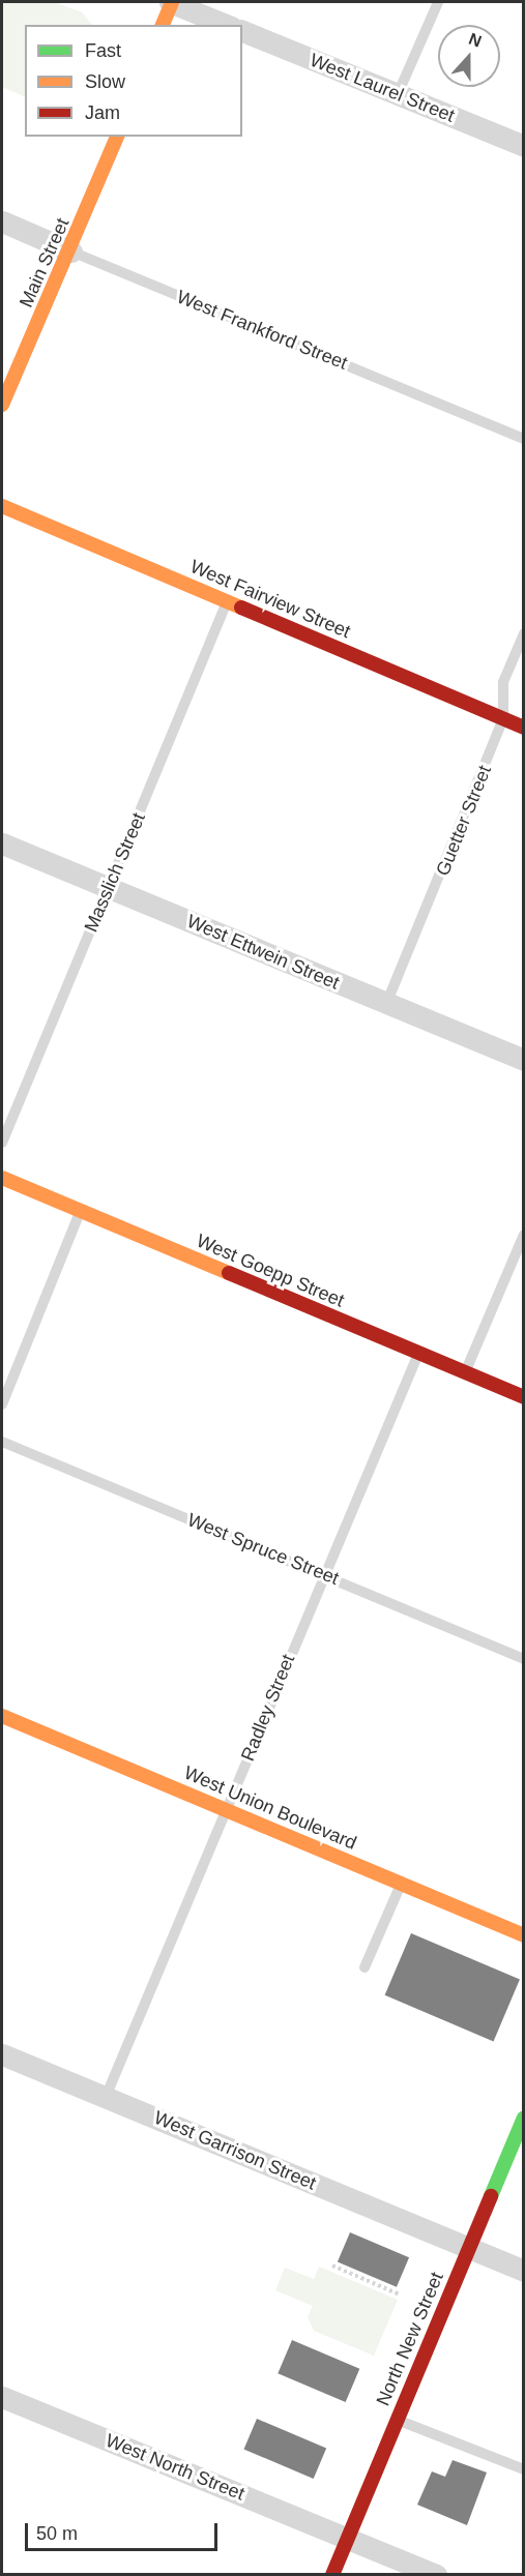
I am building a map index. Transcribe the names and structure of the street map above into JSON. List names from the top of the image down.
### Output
{
  "streets": {
    "street": [
      "West Laurel Street",
      "Main Street",
      "West Frankford Street",
      "West Fairview Street",
      "West Ettwein Street",
      "West Goepp Street",
      "West Union Boulevard",
      "West Garrison Street",
      "North New Street",
      "West North Street"
    ],
    "lane": [
      "Guetter Street",
      "Masslich Street",
      "West Spruce Street",
      "Radley Street"
    ]
  },
  "crossings": [
    ["Main Street", "West Frankford Street"],
    ["West Fairview Street", "Guetter Street"],
    ["West Fairview Street", "Masslich Street"],
    ["Guetter Street", "West Ettwein Street"],
    ["Masslich Street", "West Ettwein Street"],
    ["West Goepp Street", "Radley Street"],
    ["West Spruce Street", "Radley Street"],
    ["Radley Street", "West Union Boulevard"],
    ["Radley Street", "West Garrison Street"],
    ["West Garrison Street", "North New Street"],
    ["North New Street", "West North Street"]
  ],
  "legend": ["Fast", "Slow", "Jam"],
  "scale_bar": "50 m",
  "north": "top"
}
